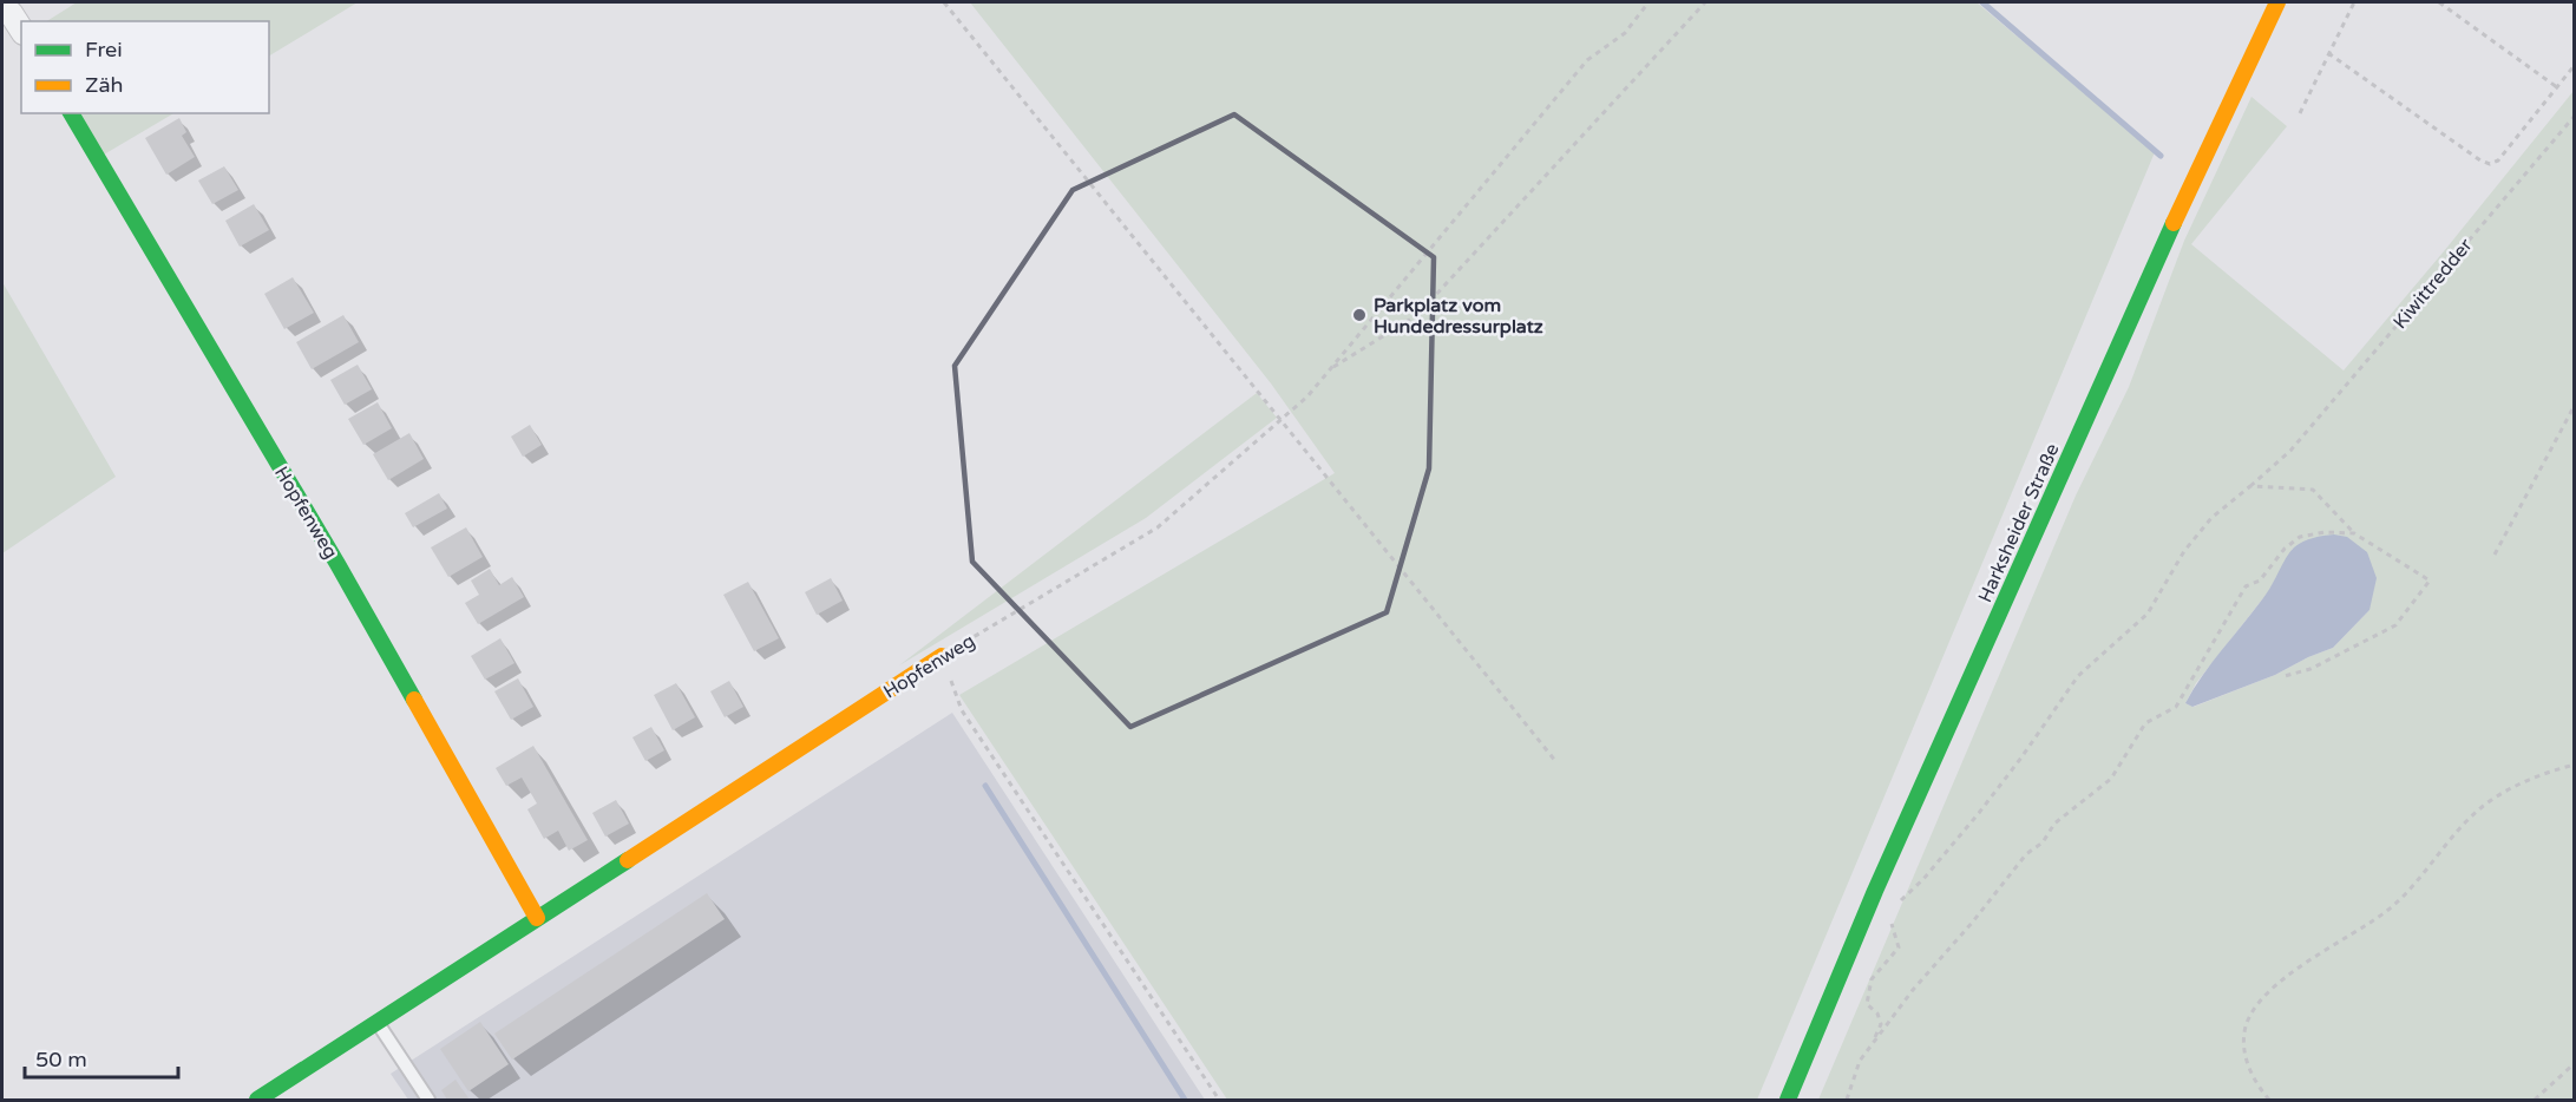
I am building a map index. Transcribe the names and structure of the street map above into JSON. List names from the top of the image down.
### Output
{
  "streets": {
    "street": ["Hopfenweg", "Harksheider Straße"],
    "path": ["Kiwittredder"]
  },
  "crossings": [
    ["Kiwittredder", "Harksheider Straße"]
  ],
  "places": ["Parkplatz vom Hundedressurplatz"],
  "legend": ["Frei", "Zäh"],
  "scale_bar": "50 m"
}
